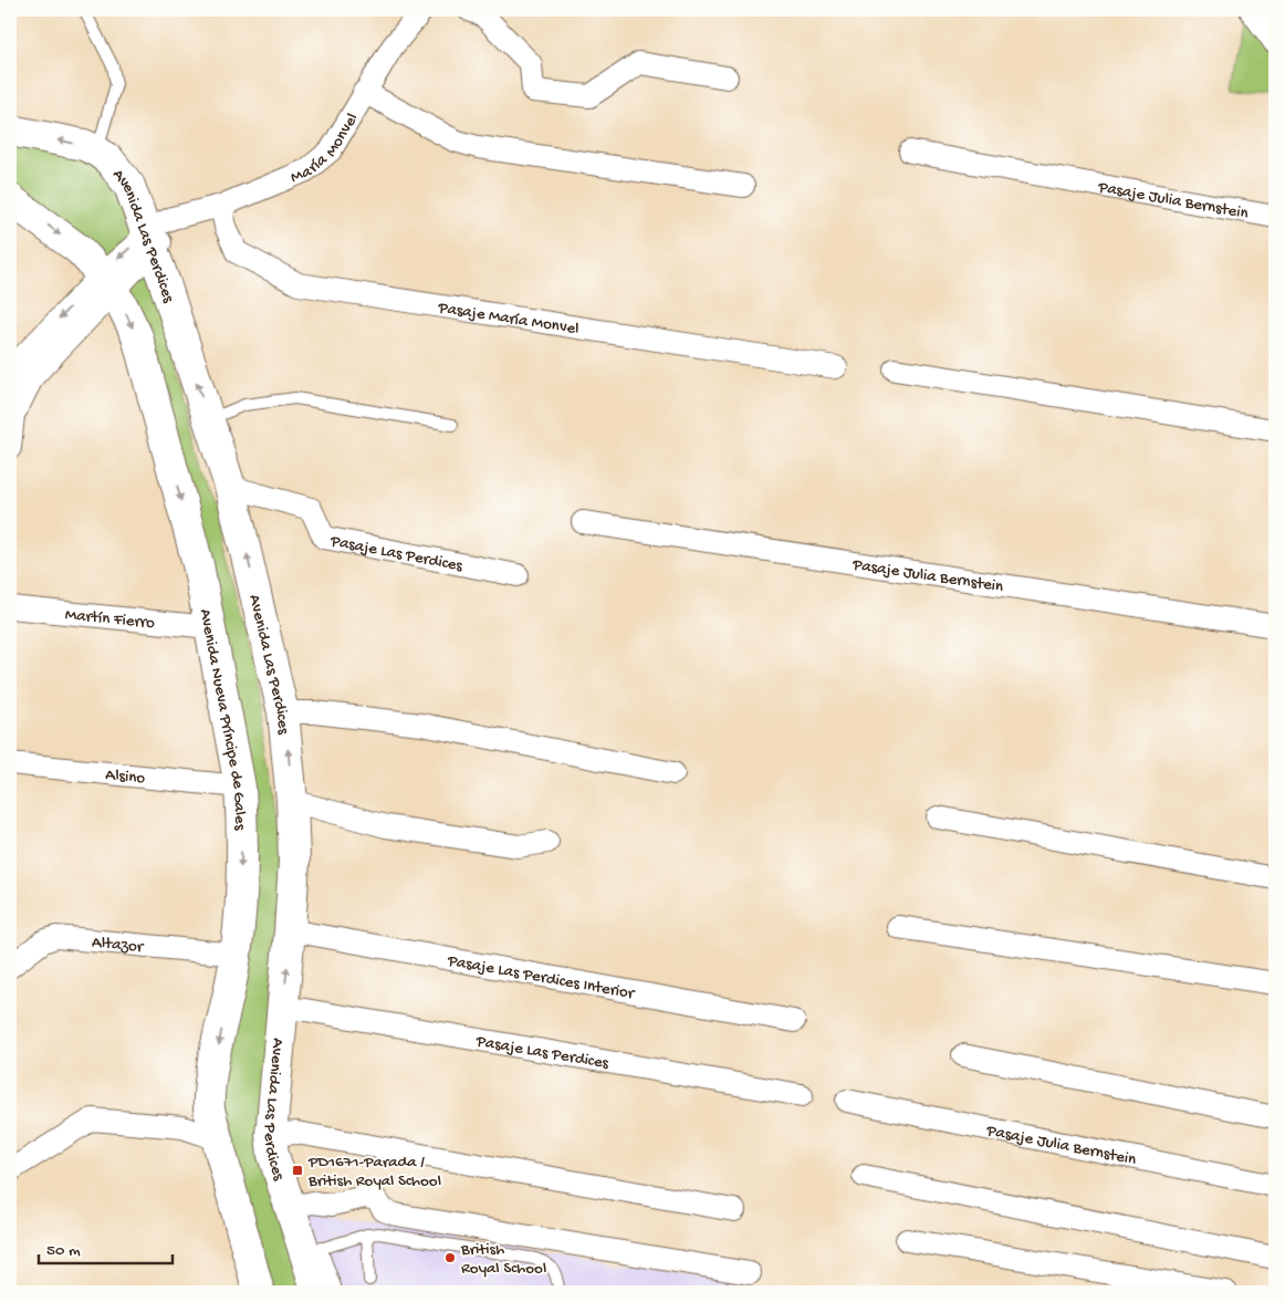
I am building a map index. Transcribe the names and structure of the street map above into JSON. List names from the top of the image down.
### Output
{
  "streets": {
    "main road": ["Avenida Las Perdices", "Avenida Nueva Príncipe de Gales"],
    "street": [
      "María Monvel",
      "Pasaje Julia Bernstein",
      "Pasaje María Monvel",
      "Pasaje Las Perdices",
      "Martín Fierro",
      "Alsino",
      "Altazor",
      "Pasaje Las Perdices Interior"
    ]
  },
  "crossings": [
    ["María Monvel", "Avenida Las Perdices"],
    ["María Monvel", "Pasaje María Monvel"],
    ["María Monvel", "Avenida Nueva Príncipe de Gales"],
    ["Avenida Las Perdices", "Pasaje Las Perdices"],
    ["Avenida Las Perdices", "Pasaje Las Perdices Interior"],
    ["Martín Fierro", "Avenida Nueva Príncipe de Gales"],
    ["Avenida Nueva Príncipe de Gales", "Alsino"],
    ["Avenida Nueva Príncipe de Gales", "Altazor"]
  ],
  "one_way": ["Avenida Las Perdices", "Avenida Nueva Príncipe de Gales"],
  "places": {
    "transit": ["PD1671-Parada / British Royal School"],
    "other": ["British Royal School"]
  },
  "scale_bar": "50 m"
}
